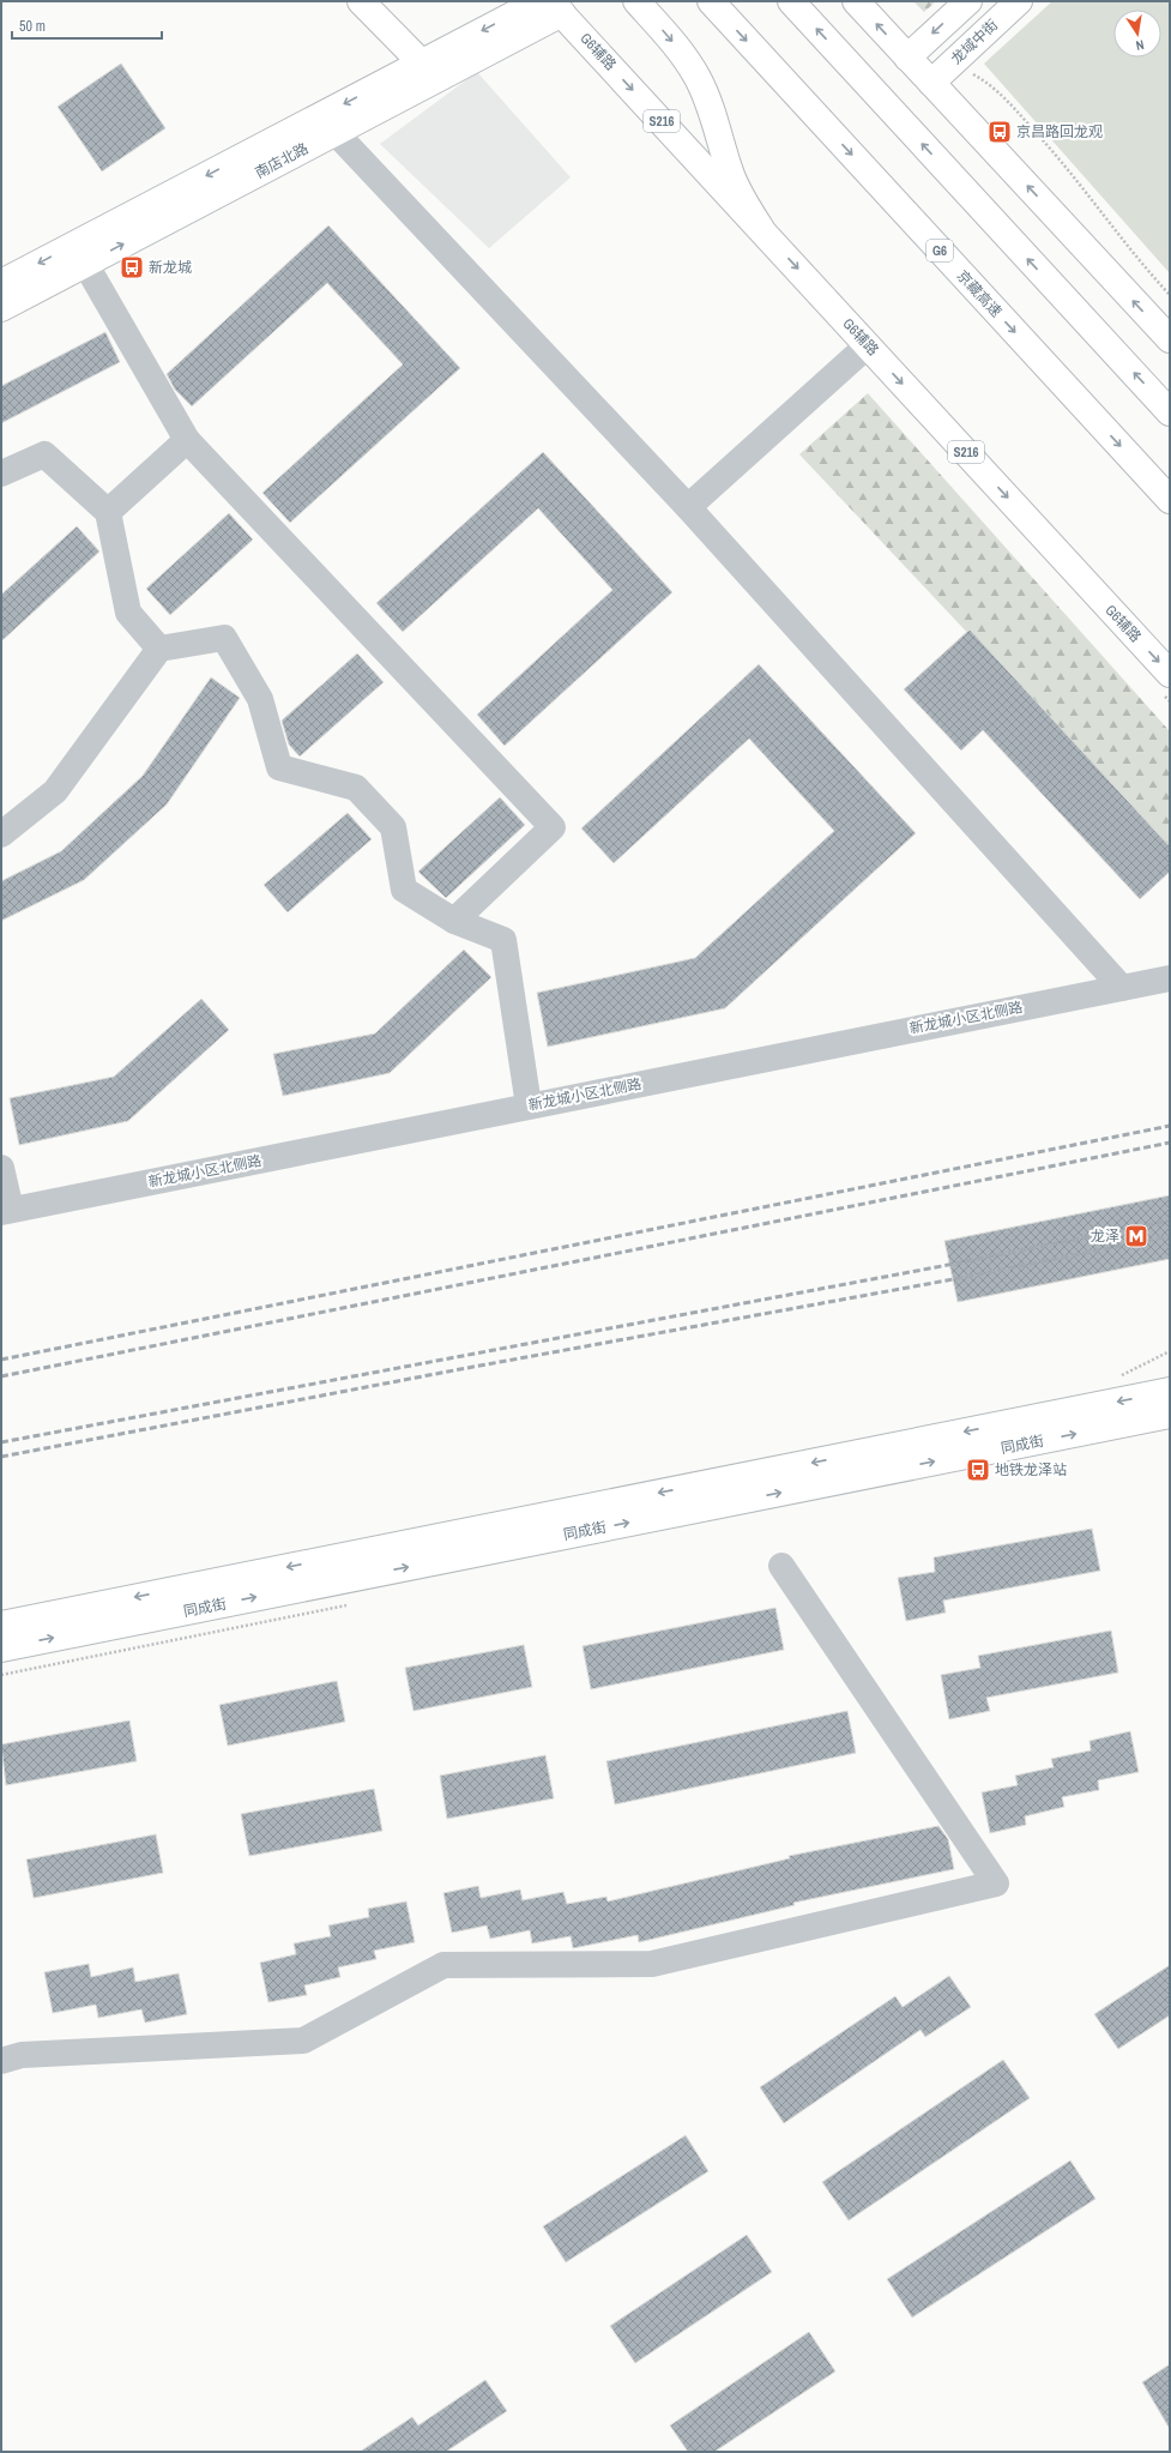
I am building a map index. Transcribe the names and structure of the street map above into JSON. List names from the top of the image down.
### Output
{
  "streets": {
    "main road": [
      "龙域中街",
      "G6辅路",
      "S216",
      "南店北路",
      "G6",
      "京藏高速",
      "同成街"
    ],
    "street": ["新龙城小区北侧路"]
  },
  "crossings": [
    ["G6辅路", "南店北路"]
  ],
  "places": {
    "bus stop": ["京昌路回龙观", "新龙城", "地铁龙泽站"],
    "metro station": ["龙泽"]
  },
  "scale_bar": "50 m",
  "north": "bottom"
}
